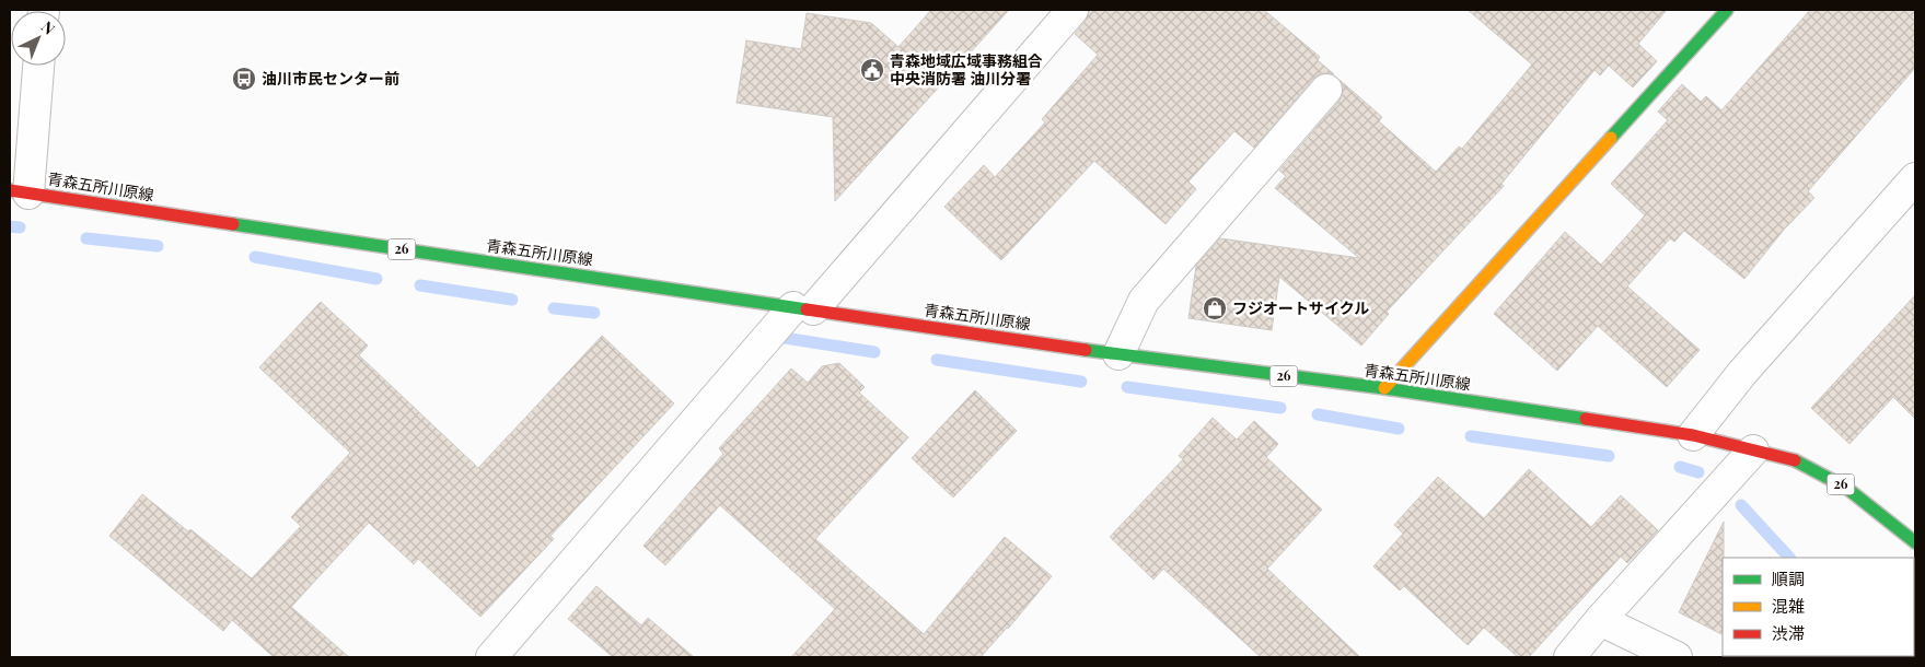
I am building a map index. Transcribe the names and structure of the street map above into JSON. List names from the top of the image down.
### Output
{
  "streets": {
    "main road": ["青森五所川原線", "26"]
  },
  "places": {
    "public building": ["青森地域広域事務組合 中央消防署 油川分署"],
    "bus stop": ["油川市民センター前"],
    "shop": ["フジオートサイクル"]
  },
  "legend": ["順調", "混雑", "渋滞"],
  "north": "top right"
}
